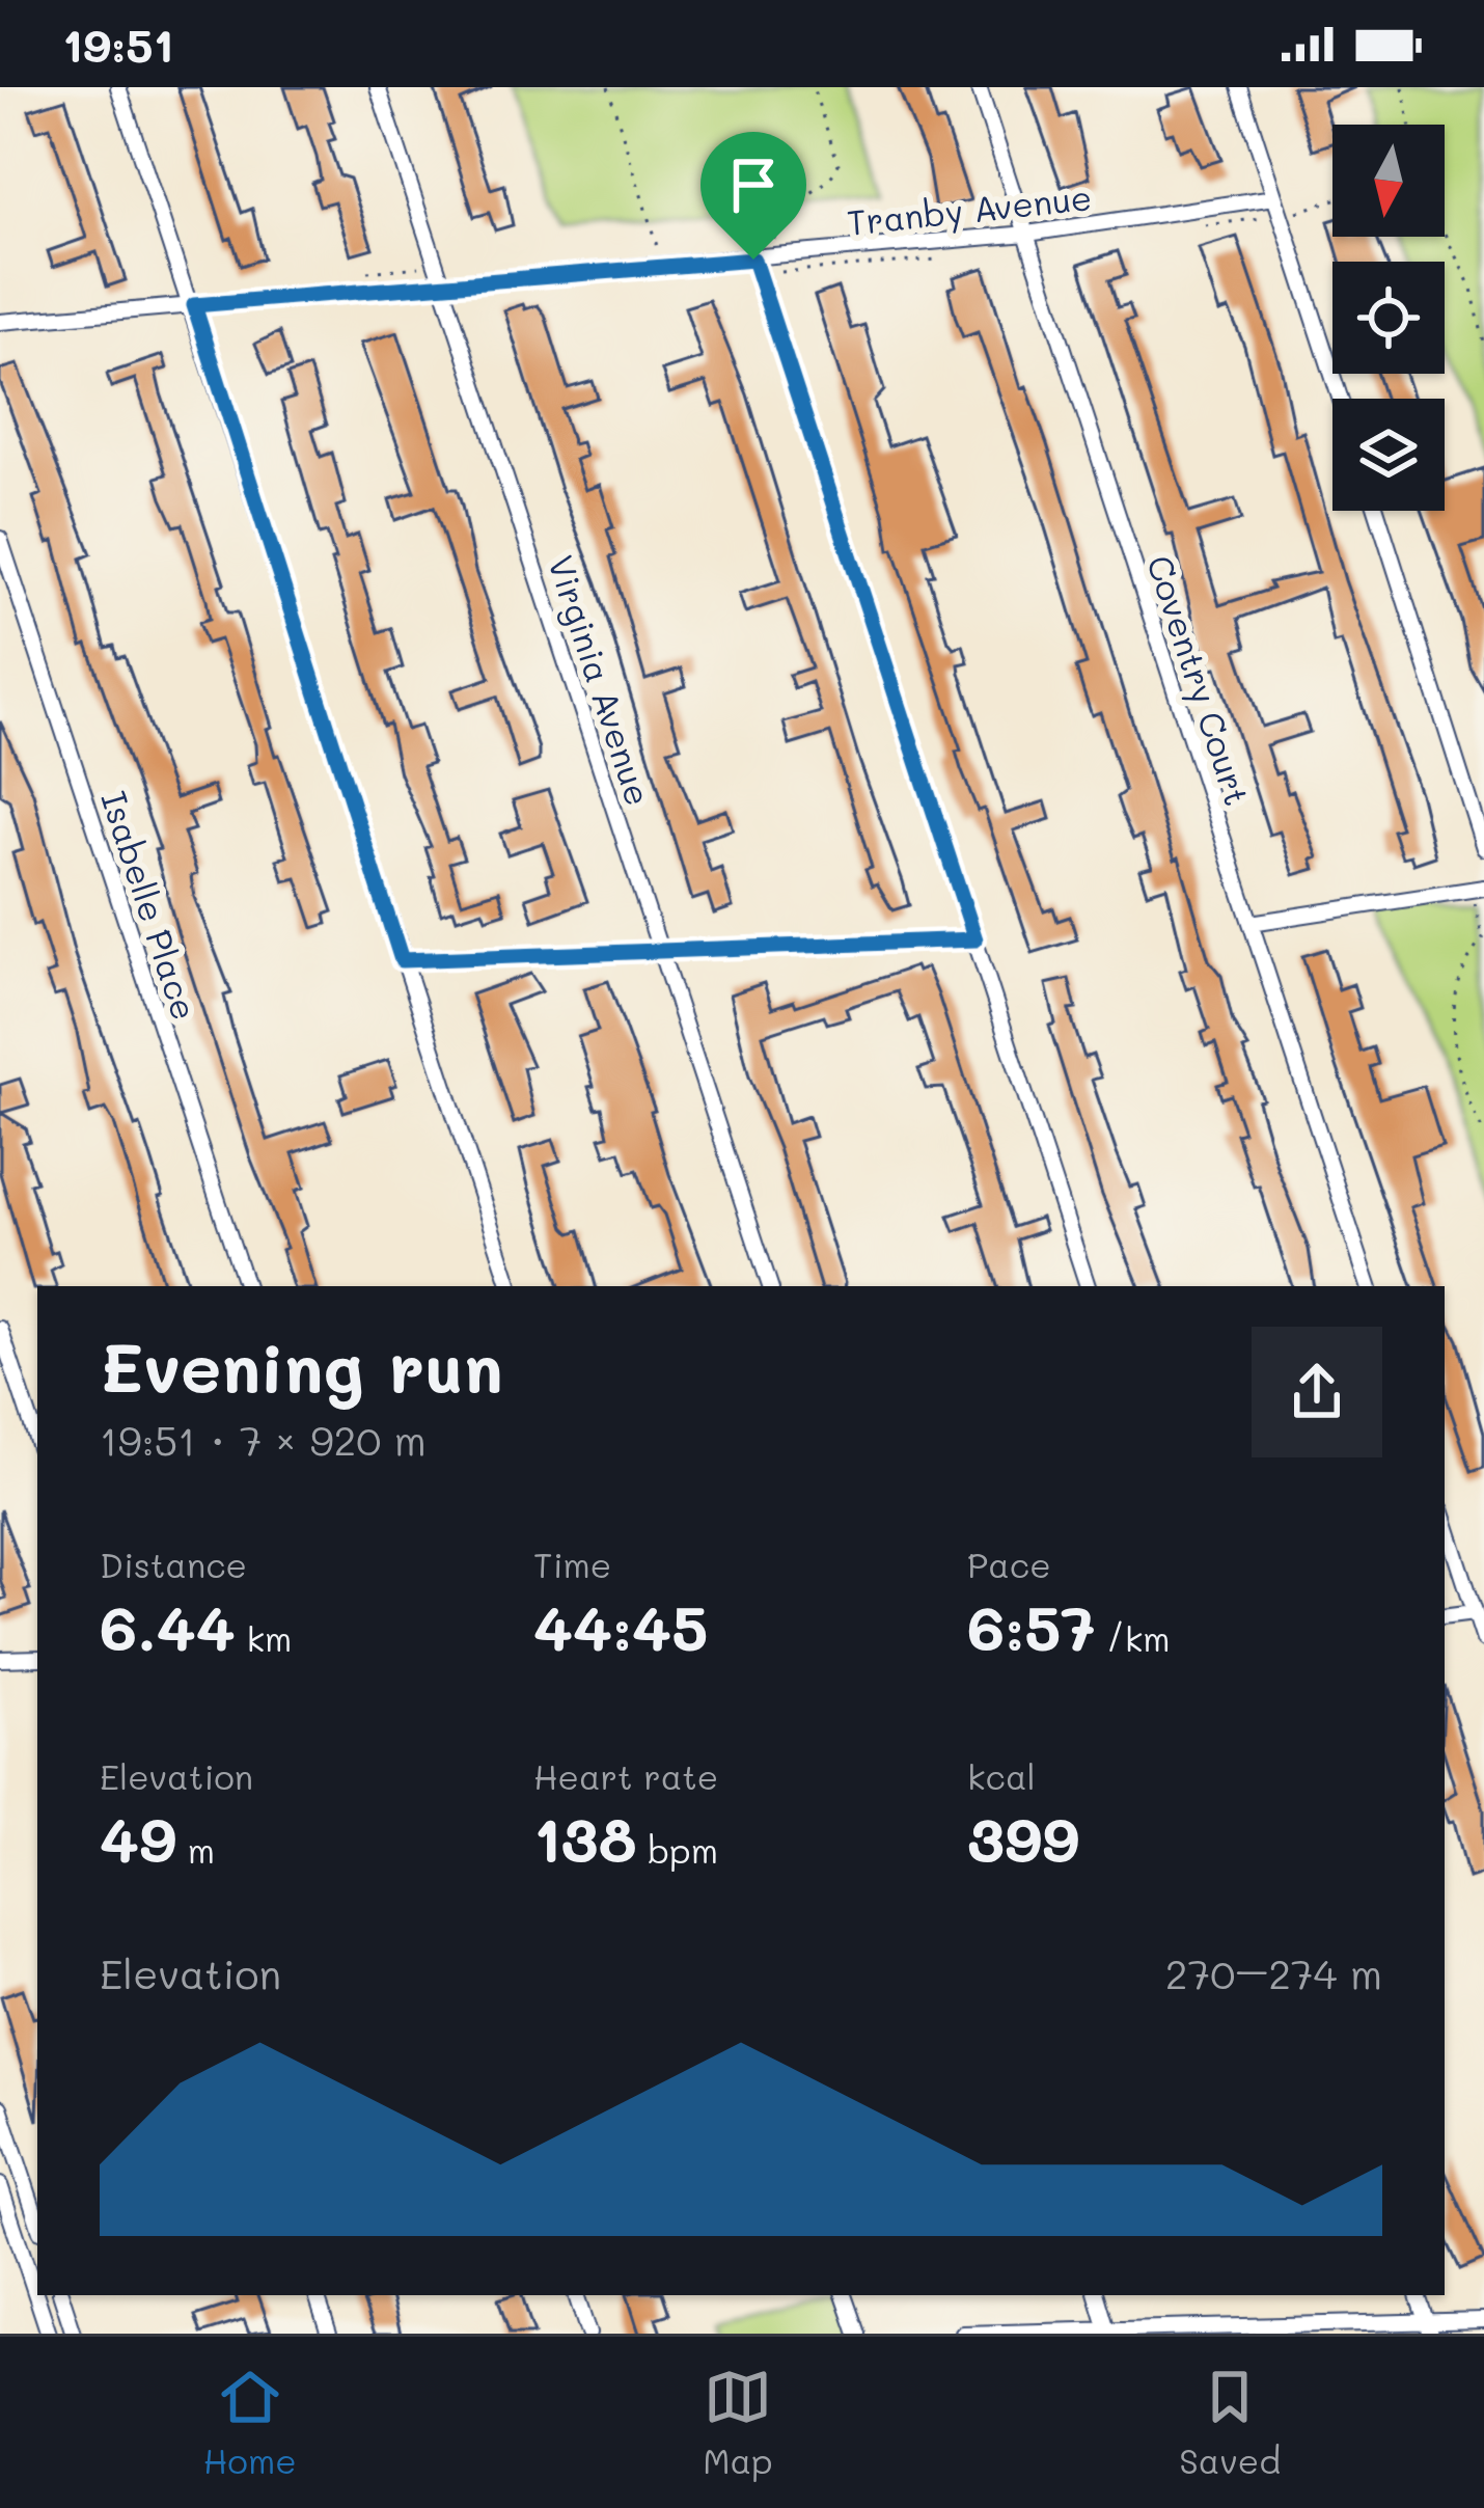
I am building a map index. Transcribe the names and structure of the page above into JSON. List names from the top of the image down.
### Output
{
  "streets": {
    "street": [
      "Tranby Avenue",
      "Virginia Avenue",
      "Coventry Court",
      "Isabelle Place"
    ]
  },
  "crossings": [
    ["Tranby Avenue", "Virginia Avenue"],
    ["Tranby Avenue", "Coventry Court"]
  ],
  "north": "bottom",
  "page": {
    "status": "19:51",
    "heading": ["Evening run", "19:51 · 7 × 920 m"],
    "stats": [
      ["Distance", "6.44 km"],
      ["Time", "44:45"],
      ["Pace", "6:57 /km"],
      ["Elevation", "49 m"],
      ["Heart rate", "138 bpm"],
      ["kcal", "399"]
    ],
    "chart": ["Elevation", "270–274 m"],
    "tabs": ["Home", "Map", "Saved"]
  }
}
